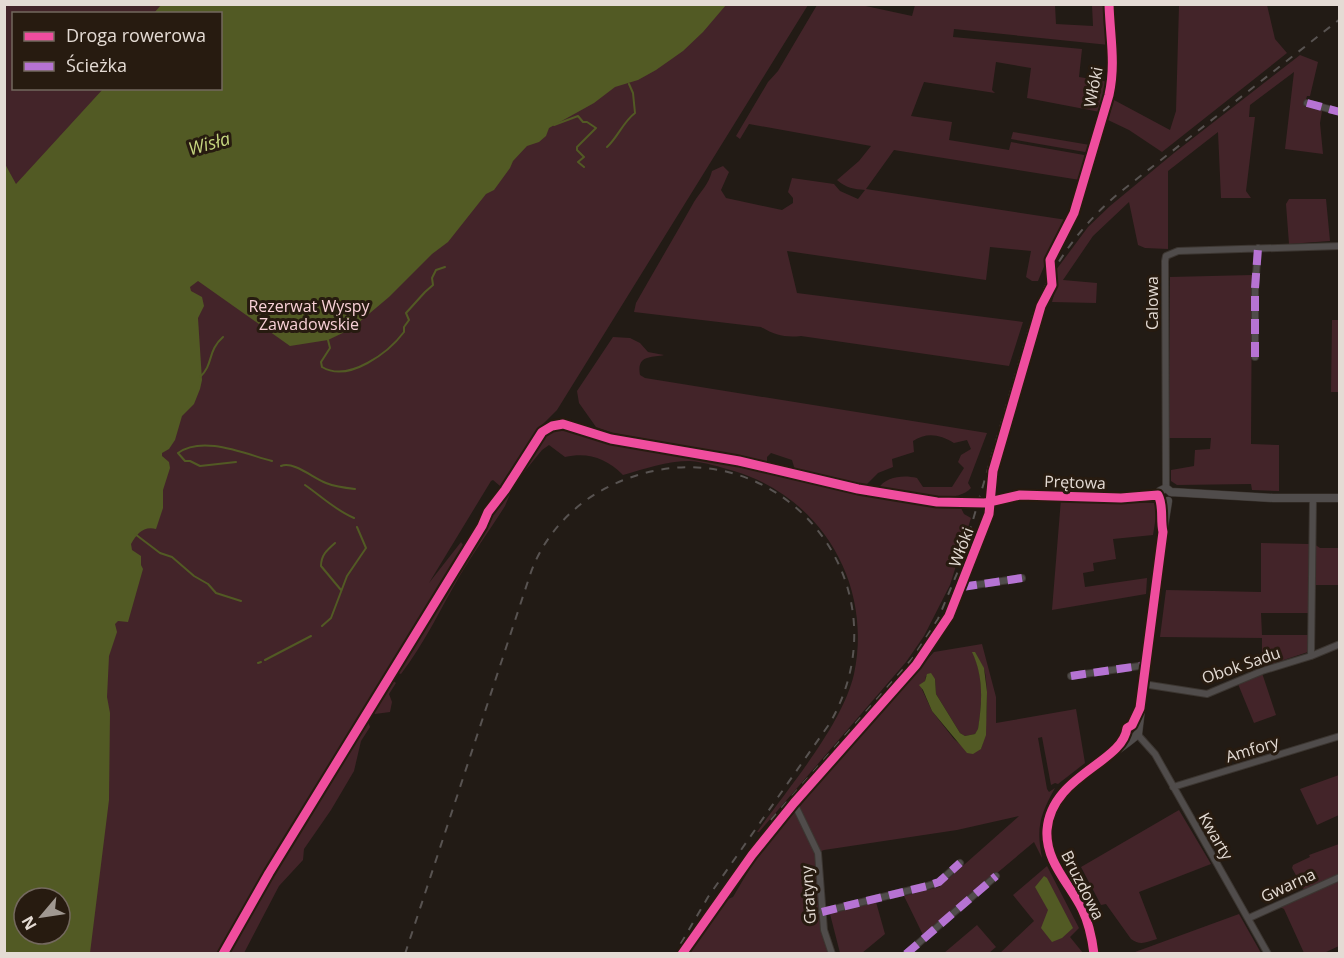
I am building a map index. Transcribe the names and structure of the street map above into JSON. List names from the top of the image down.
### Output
{
  "streets": {
    "street": [
      "Włóki",
      "Calowa",
      "Prętowa",
      "Obok Sadu",
      "Amfory",
      "Kwarty",
      "Bruzdowa",
      "Gwarna",
      "Gratyny"
    ]
  },
  "crossings": [
    ["Włóki", "Prętowa"],
    ["Włóki", "Gratyny"],
    ["Calowa", "Prętowa"],
    ["Amfory", "Kwarty"],
    ["Kwarty", "Bruzdowa"],
    ["Kwarty", "Gwarna"]
  ],
  "water": ["Wisła"],
  "parks": ["Rezerwat Wyspy Zawadowskie"],
  "legend": ["Droga rowerowa", "Ścieżka"],
  "north": "bottom left"
}
